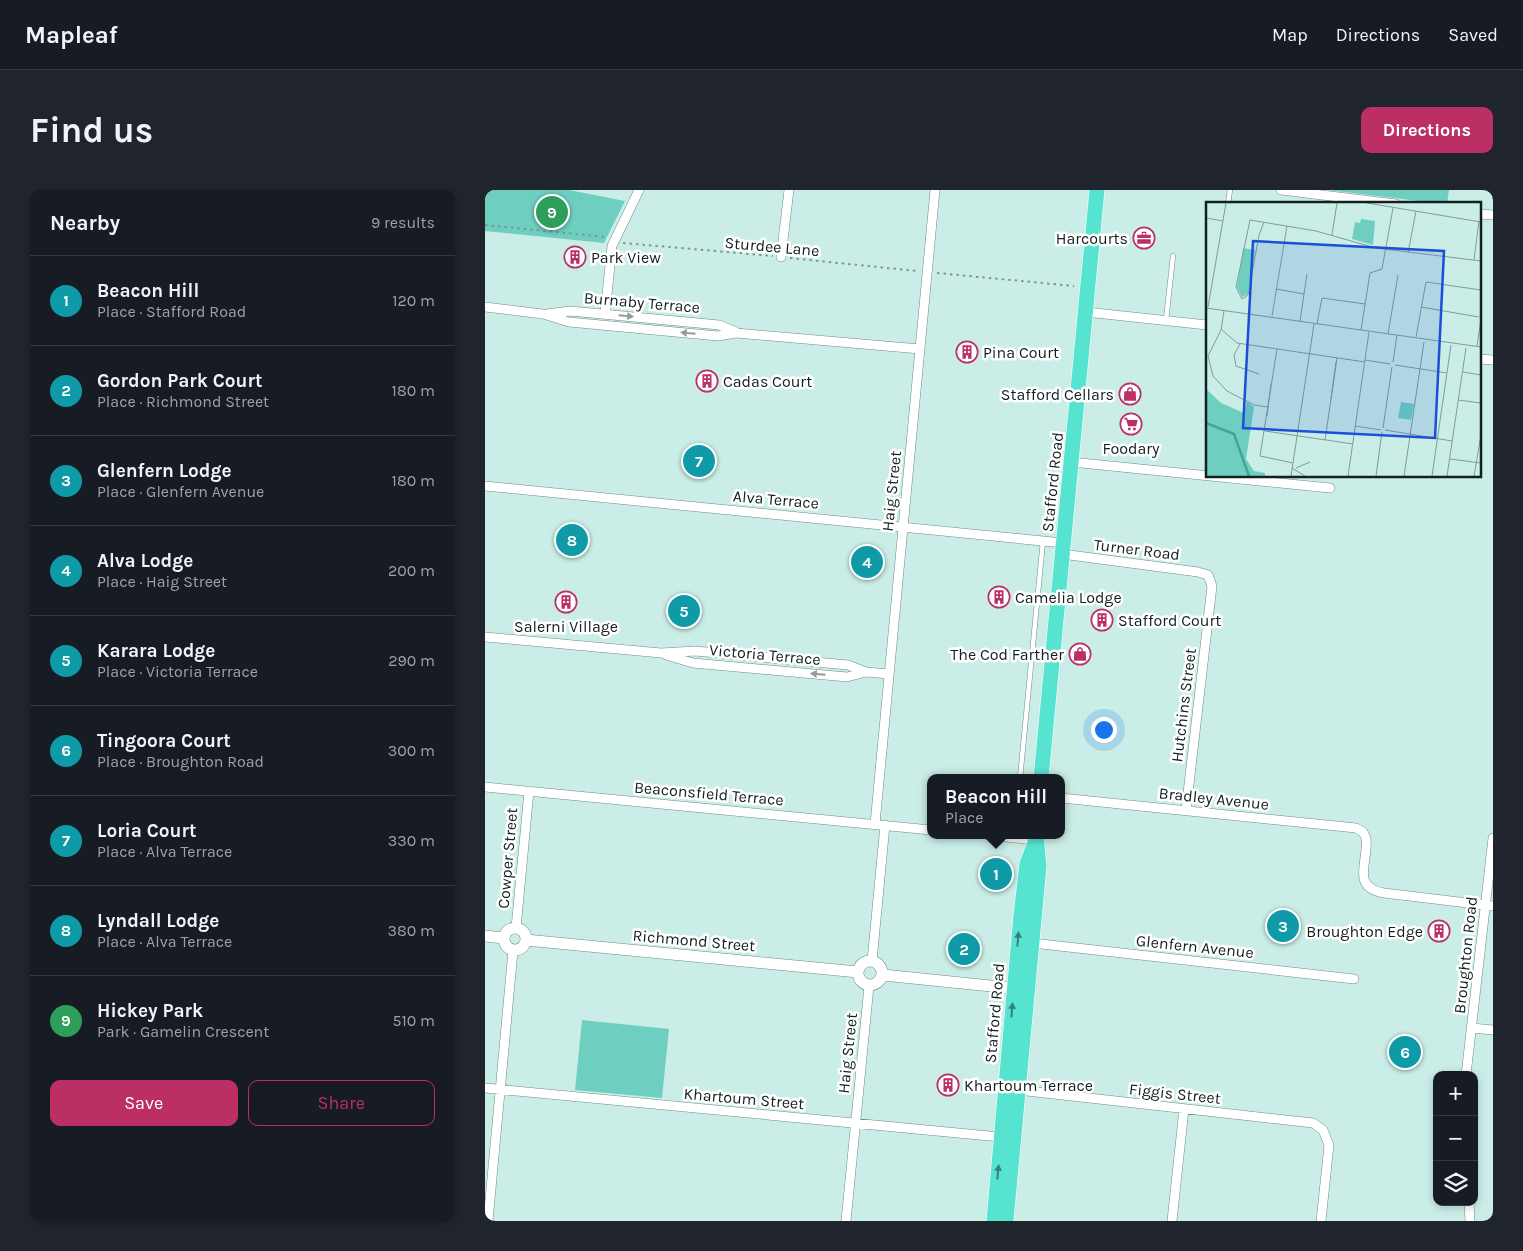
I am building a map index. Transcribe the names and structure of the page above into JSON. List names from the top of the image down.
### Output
{
  "streets": {
    "highway": ["Stafford Road"],
    "street": [
      "Burnaby Terrace",
      "Haig Street",
      "Alva Terrace",
      "Turner Road",
      "Victoria Terrace",
      "Hutchins Street",
      "Beaconsfield Terrace",
      "Bradley Avenue",
      "Cowper Street",
      "Richmond Street",
      "Glenfern Avenue",
      "Broughton Road",
      "Figgis Street",
      "Khartoum Street"
    ],
    "path": ["Sturdee Lane"]
  },
  "crossings": [
    ["Sturdee Lane", "Haig Street"],
    ["Burnaby Terrace", "Haig Street"],
    ["Stafford Road", "Alva Terrace"],
    ["Stafford Road", "Turner Road"],
    ["Stafford Road", "Glenfern Avenue"],
    ["Stafford Road", "Figgis Street"],
    ["Stafford Road", "Khartoum Street"],
    ["Haig Street", "Alva Terrace"],
    ["Haig Street", "Victoria Terrace"],
    ["Haig Street", "Beaconsfield Terrace"],
    ["Haig Street", "Richmond Street"],
    ["Haig Street", "Khartoum Street"],
    ["Alva Terrace", "Turner Road"],
    ["Turner Road", "Hutchins Street"],
    ["Hutchins Street", "Bradley Avenue"],
    ["Beaconsfield Terrace", "Cowper Street"],
    ["Bradley Avenue", "Broughton Road"],
    ["Cowper Street", "Richmond Street"]
  ],
  "places": {
    "office": ["Harcourts"],
    "building": [
      "Park View",
      "Pina Court",
      "Cadas Court",
      "Camelia Lodge",
      "Salerni Village",
      "Stafford Court",
      "Broughton Edge",
      "Khartoum Terrace"
    ],
    "shop": ["Stafford Cellars", "The Cod Farther"],
    "supermarket": ["Foodary"]
  },
  "page": {
    "header": "Mapleaf",
    "nav": ["Map", "Directions", "Saved"],
    "buttons": [
      "Directions",
      ["Save", "Share"]
    ],
    "title": "Find us",
    "heading": ["Nearby", "9 results"],
    "pins": [
      "9",
      "7",
      "8",
      "4",
      "5",
      "1",
      "3",
      "2",
      "6"
    ],
    "list": [
      {
        "mark": "1",
        "name": "Beacon Hill",
        "note": "Place · Stafford Road",
        "value": "120 m"
      },
      {
        "mark": "2",
        "name": "Gordon Park Court",
        "note": "Place · Richmond Street",
        "value": "180 m"
      },
      {
        "mark": "3",
        "name": "Glenfern Lodge",
        "note": "Place · Glenfern Avenue",
        "value": "180 m"
      },
      {
        "mark": "4",
        "name": "Alva Lodge",
        "note": "Place · Haig Street",
        "value": "200 m"
      },
      {
        "mark": "5",
        "name": "Karara Lodge",
        "note": "Place · Victoria Terrace",
        "value": "290 m"
      },
      {
        "mark": "6",
        "name": "Tingoora Court",
        "note": "Place · Broughton Road",
        "value": "300 m"
      },
      {
        "mark": "7",
        "name": "Loria Court",
        "note": "Place · Alva Terrace",
        "value": "330 m"
      },
      {
        "mark": "8",
        "name": "Lyndall Lodge",
        "note": "Place · Alva Terrace",
        "value": "380 m"
      },
      {
        "mark": "9",
        "name": "Hickey Park",
        "note": "Park · Gamelin Crescent",
        "value": "510 m"
      }
    ],
    "popup": ["Beacon Hill", "Place"],
    "map_buttons": ["+", "−"]
  }
}
